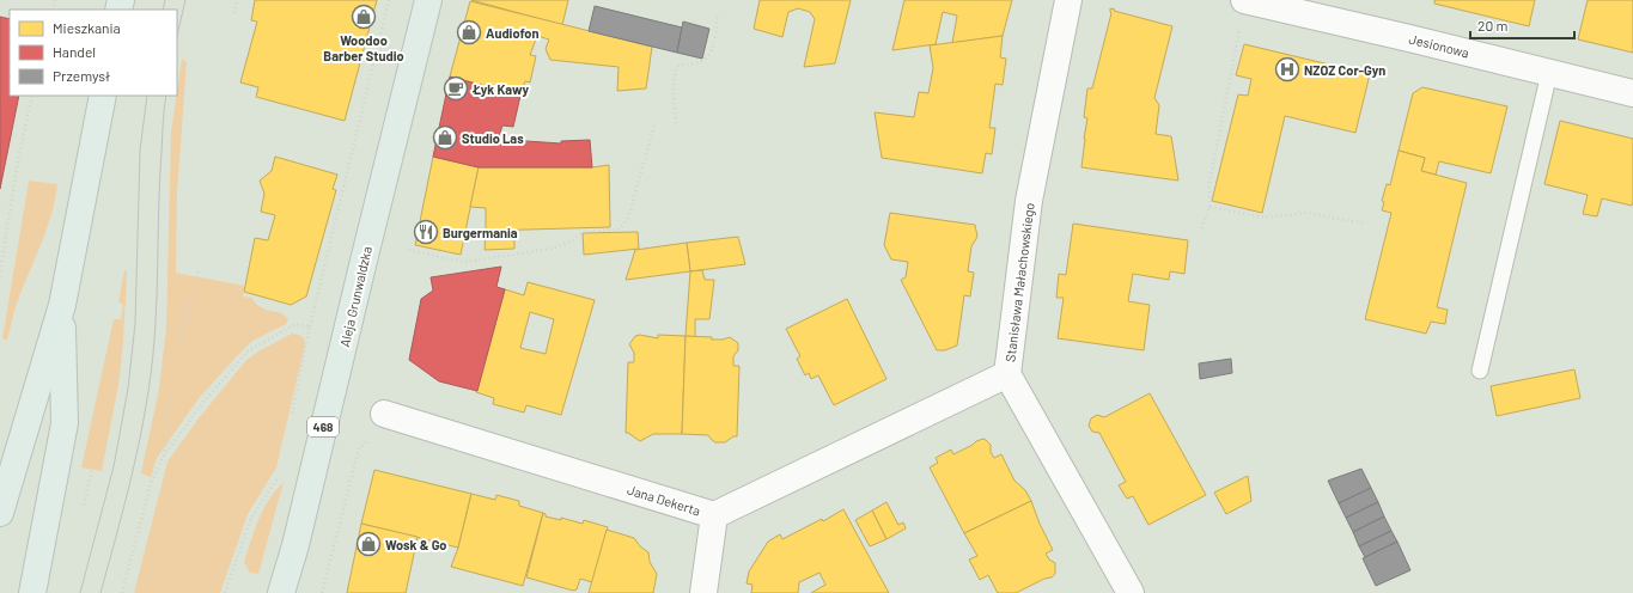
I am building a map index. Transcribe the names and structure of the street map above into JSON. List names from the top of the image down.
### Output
{
  "streets": {
    "main road": ["Aleja Grunwaldzka", "468"],
    "street": ["Jesionowa", "Stanisława Małachowskiego", "Jana Dekerta"]
  },
  "crossings": [
    ["Stanisława Małachowskiego", "Jana Dekerta"]
  ],
  "places": {
    "shop": [
      "Woodoo Barber Studio",
      "Audiofon",
      "Studio Las",
      "Wosk & Go"
    ],
    "hospital": ["NZOZ Cor-Gyn"],
    "cafe": ["Łyk Kawy"],
    "restaurant": ["Burgermania"]
  },
  "legend": ["Mieszkania", "Handel", "Przemysł"],
  "scale_bar": "20 m"
}
